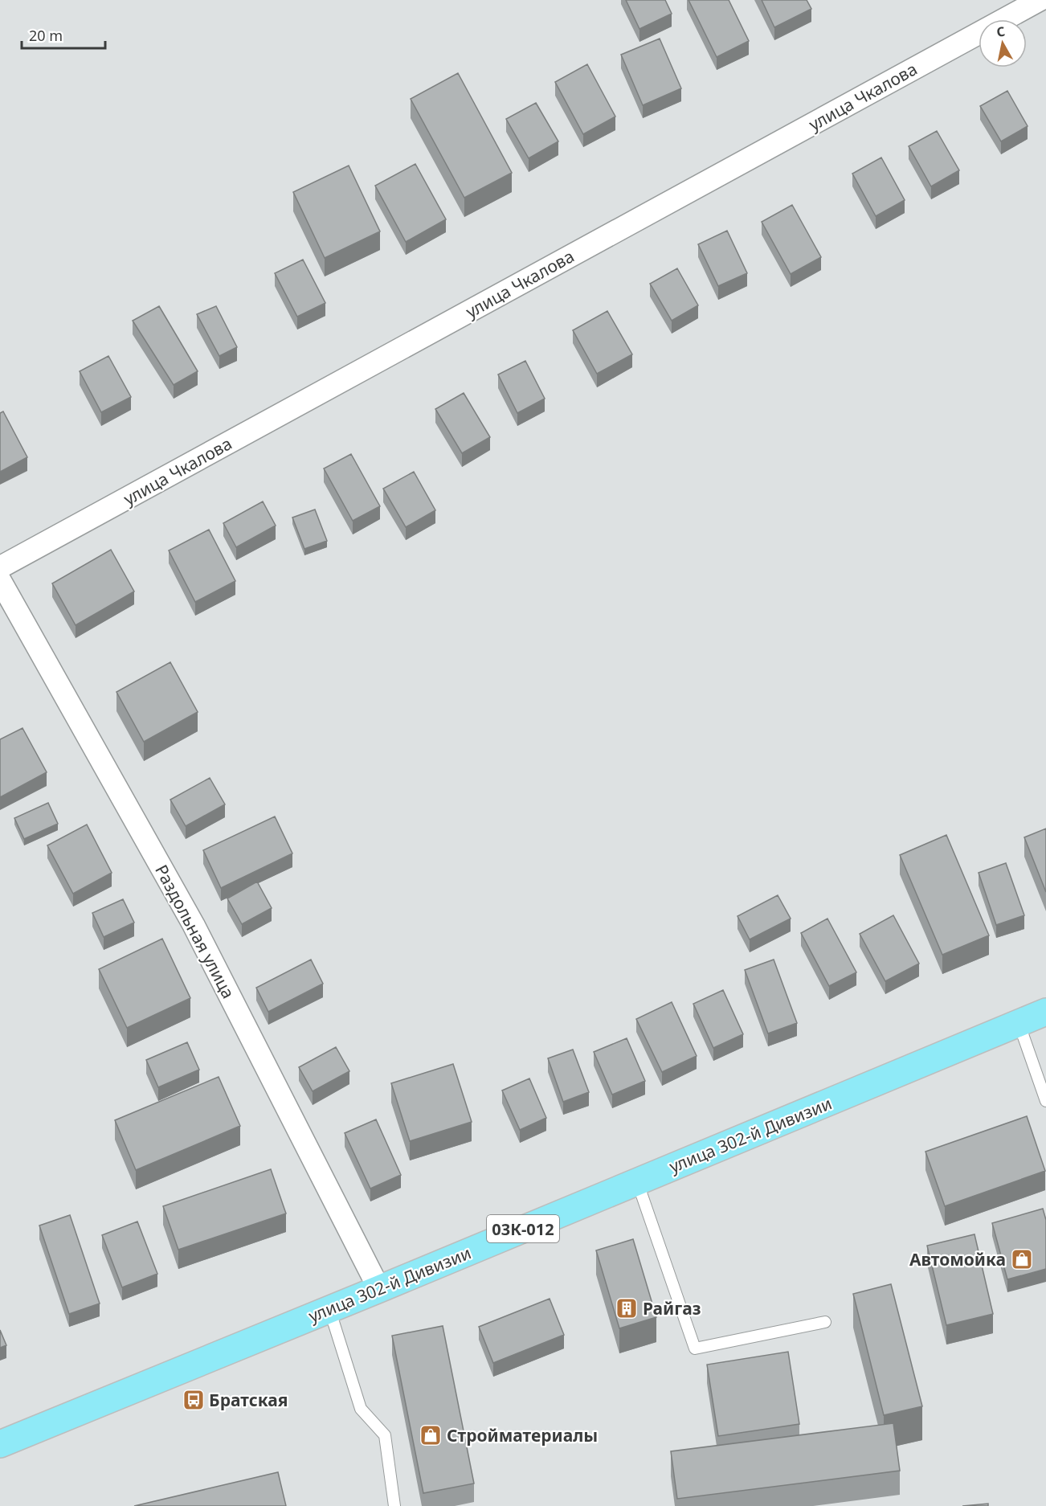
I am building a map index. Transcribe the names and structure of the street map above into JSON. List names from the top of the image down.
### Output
{
  "streets": {
    "main road": ["улица 302-й Дивизии", "03К-012"],
    "street": ["улица Чкалова", "Раздольная улица"]
  },
  "crossings": [
    ["Раздольная улица", "улица 302-й Дивизии"]
  ],
  "places": {
    "shop": ["Автомойка", "Стройматериалы"],
    "building": ["Райгаз"],
    "bus stop": ["Братская"]
  },
  "scale_bar": "20 m",
  "north": "top"
}
